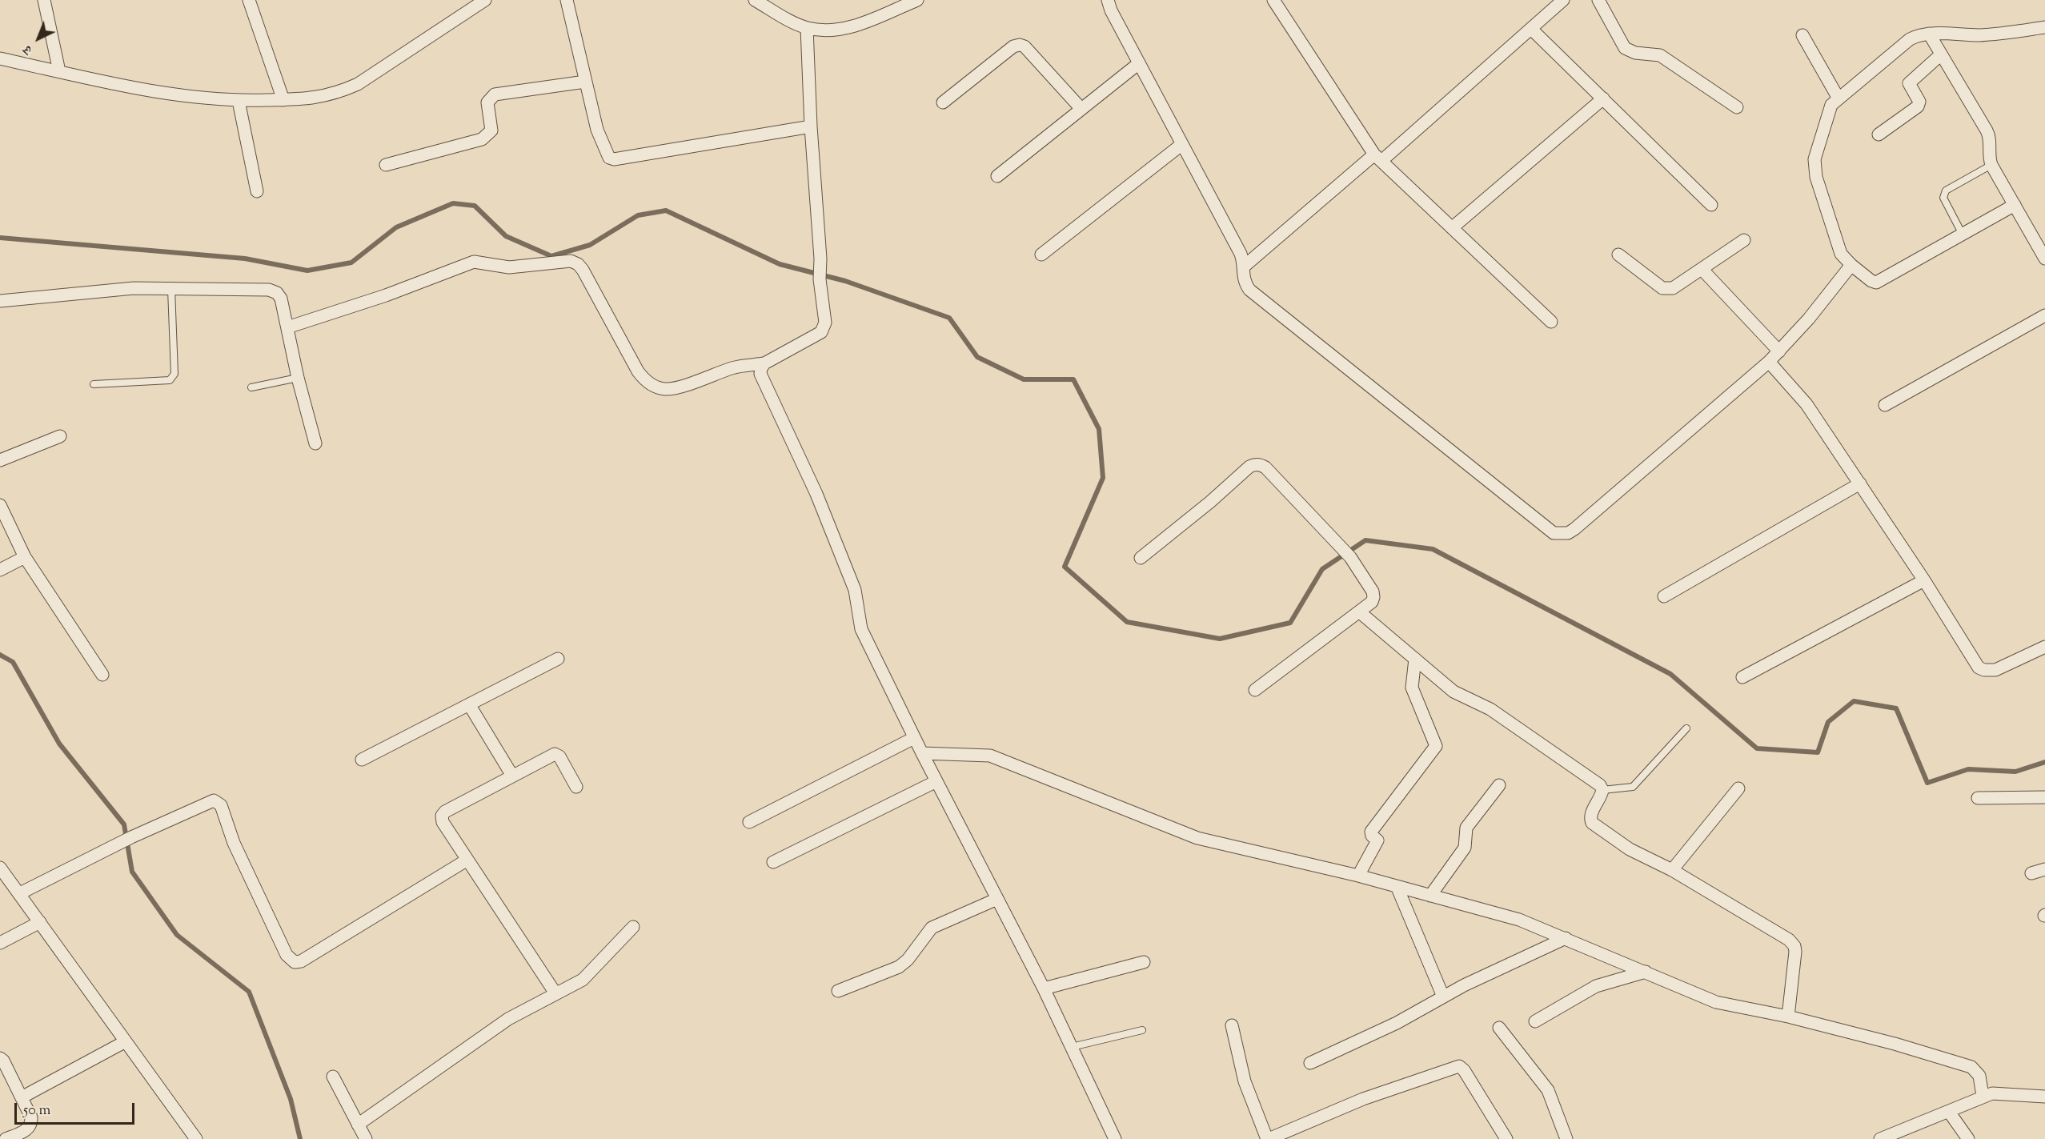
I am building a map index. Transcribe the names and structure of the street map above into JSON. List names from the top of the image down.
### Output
{
  "scale_bar": "50 m",
  "north": "bottom left"
}
